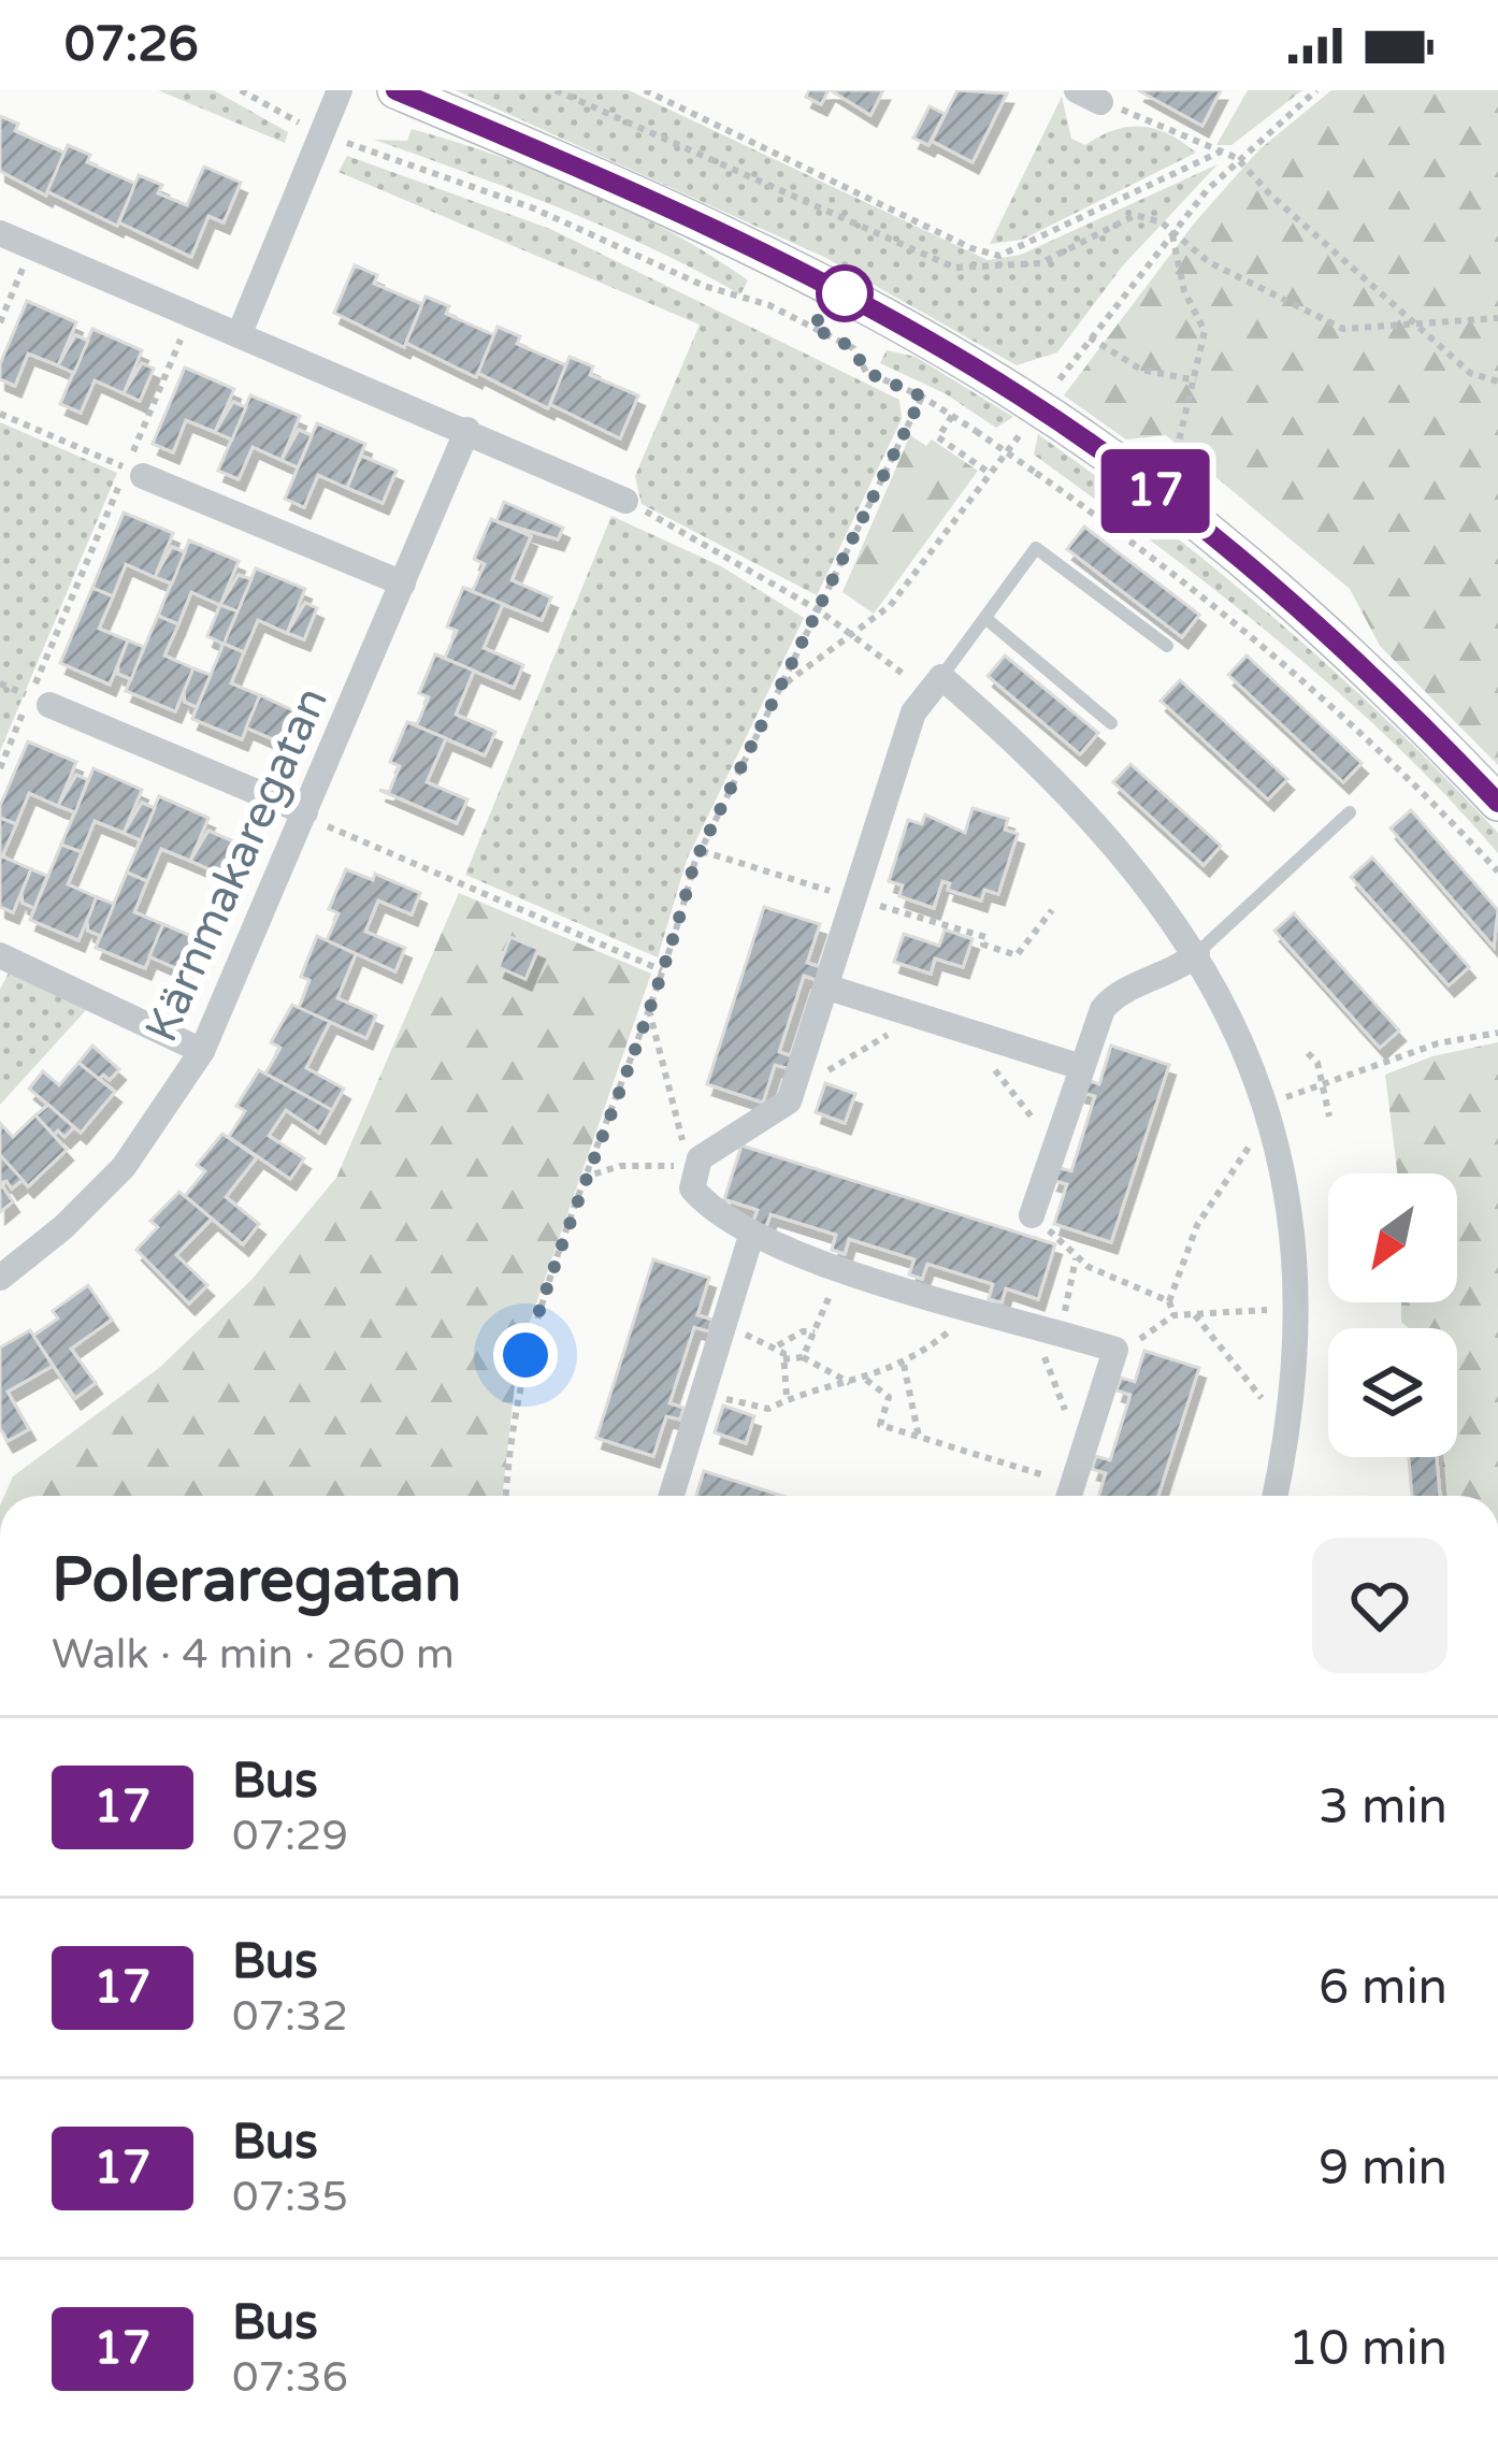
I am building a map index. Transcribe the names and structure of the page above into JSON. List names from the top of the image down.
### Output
{
  "streets": {
    "street": ["Kärnmakaregatan"]
  },
  "lines": ["bus line 17"],
  "north": "bottom left",
  "page": {
    "status": "07:26",
    "on_map": "17",
    "heading": ["Poleraregatan", "Walk · 4 min · 260 m"],
    "list": [
      {
        "mark": "17",
        "name": "Bus",
        "note": "07:29",
        "value": "3 min"
      },
      {
        "mark": "17",
        "name": "Bus",
        "note": "07:32",
        "value": "6 min"
      },
      {
        "mark": "17",
        "name": "Bus",
        "note": "07:35",
        "value": "9 min"
      },
      {
        "mark": "17",
        "name": "Bus",
        "note": "07:36",
        "value": "10 min"
      }
    ]
  }
}
